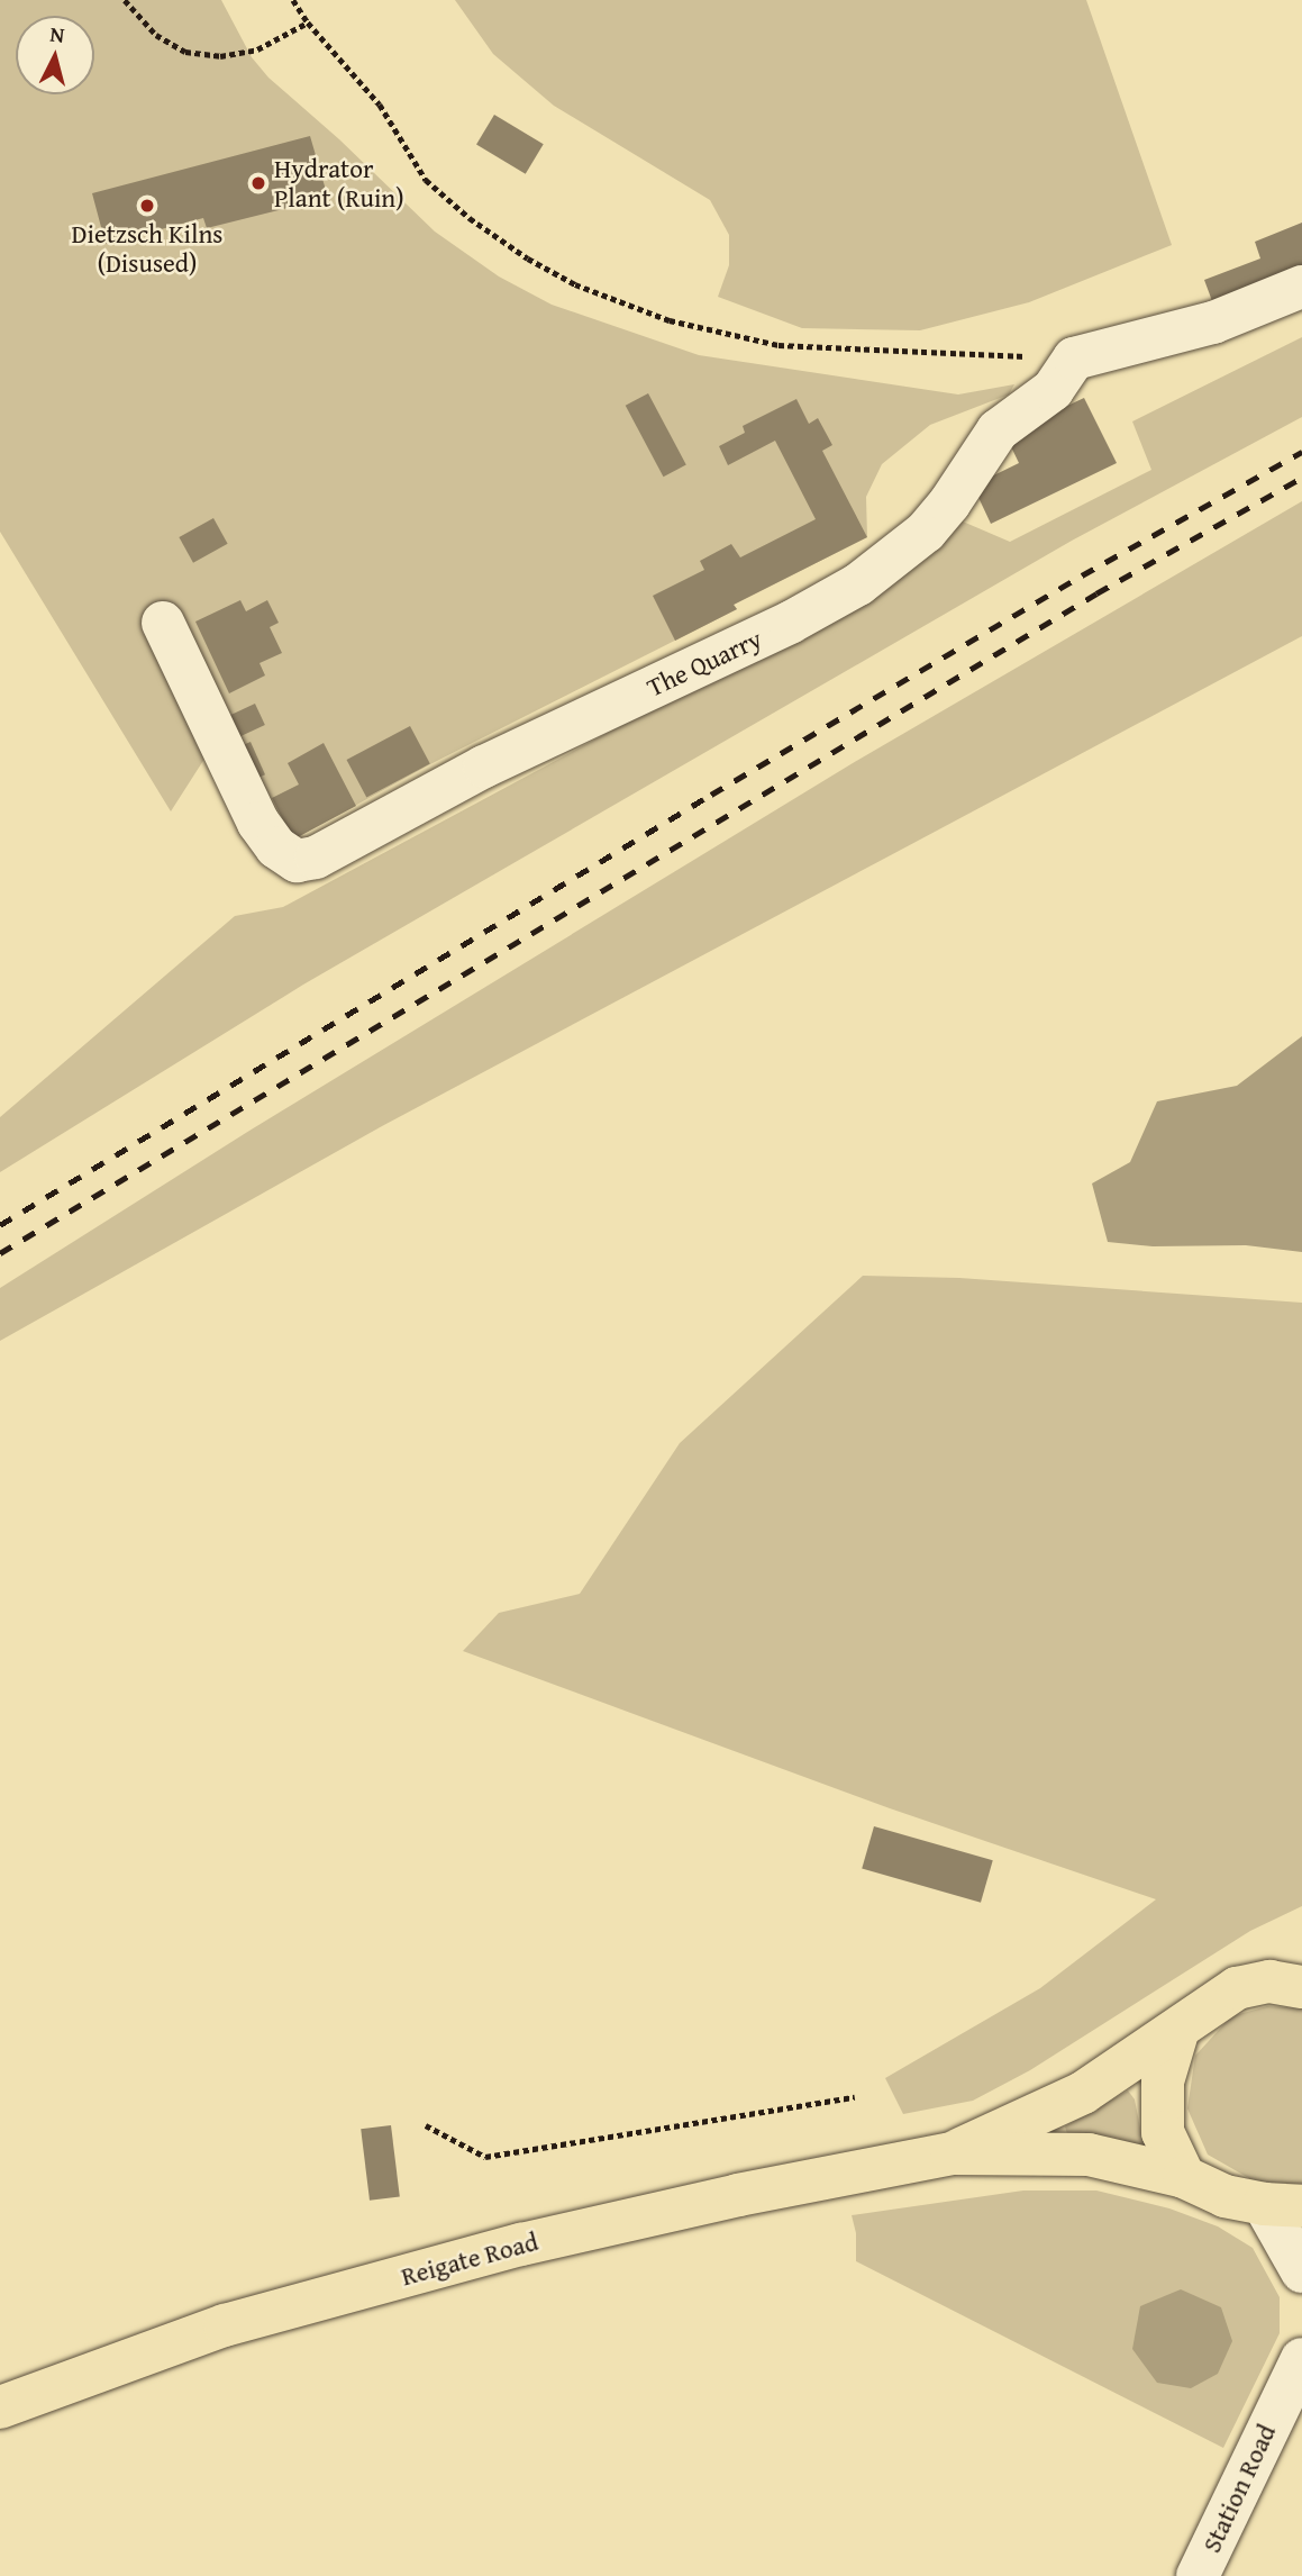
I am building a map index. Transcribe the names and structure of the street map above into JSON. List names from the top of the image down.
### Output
{
  "streets": {
    "main road": ["Reigate Road"],
    "street": ["The Quarry", "Station Road"]
  },
  "places": ["Hydrator Plant (Ruin)", "Dietzsch Kilns (Disused)"],
  "north": "top"
}
